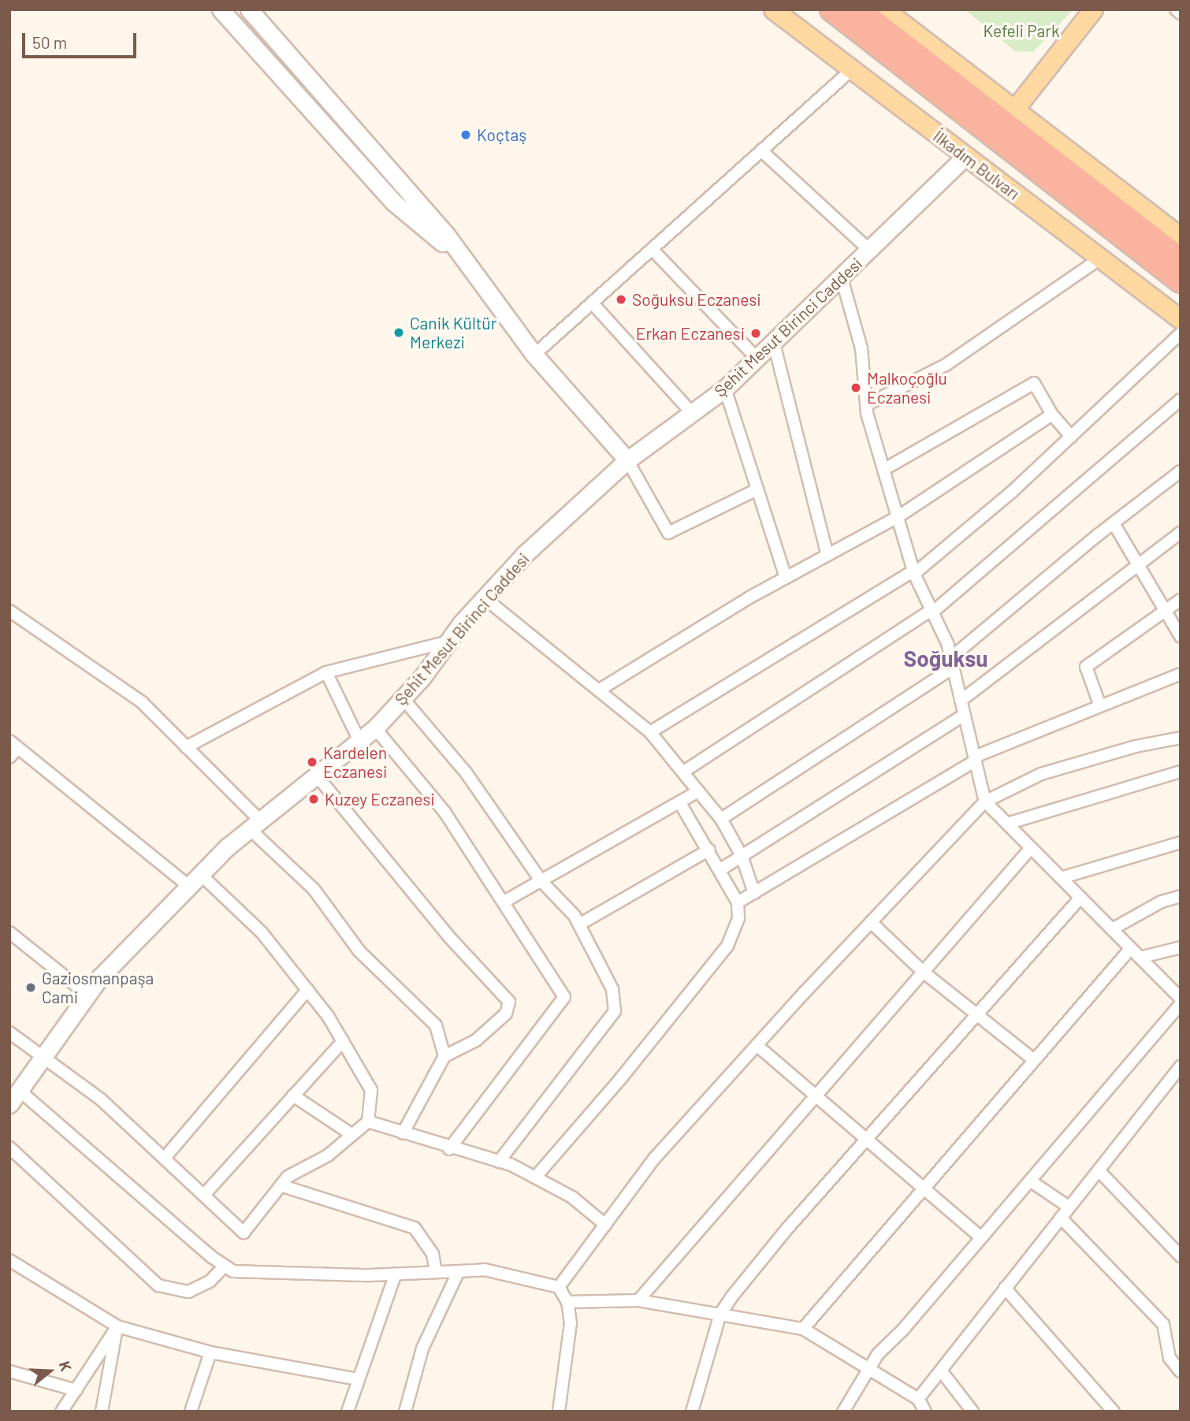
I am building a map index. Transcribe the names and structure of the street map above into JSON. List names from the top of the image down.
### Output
{
  "streets": {
    "highway": ["İlkadım Bulvarı"],
    "main road": ["Şehit Mesut Birinci Caddesi"]
  },
  "crossings": [
    ["İlkadım Bulvarı", "Şehit Mesut Birinci Caddesi"]
  ],
  "districts": ["Soğuksu"],
  "parks": ["Kefeli Park"],
  "places": [
    "Koçtaş",
    "Soğuksu Eczanesi",
    "Canik Kültür Merkezi",
    "Erkan Eczanesi",
    "Malkoçoğlu Eczanesi",
    "Kardelen Eczanesi",
    "Kuzey Eczanesi",
    "Gaziosmanpaşa Cami"
  ],
  "scale_bar": "50 m",
  "north": "right"
}
